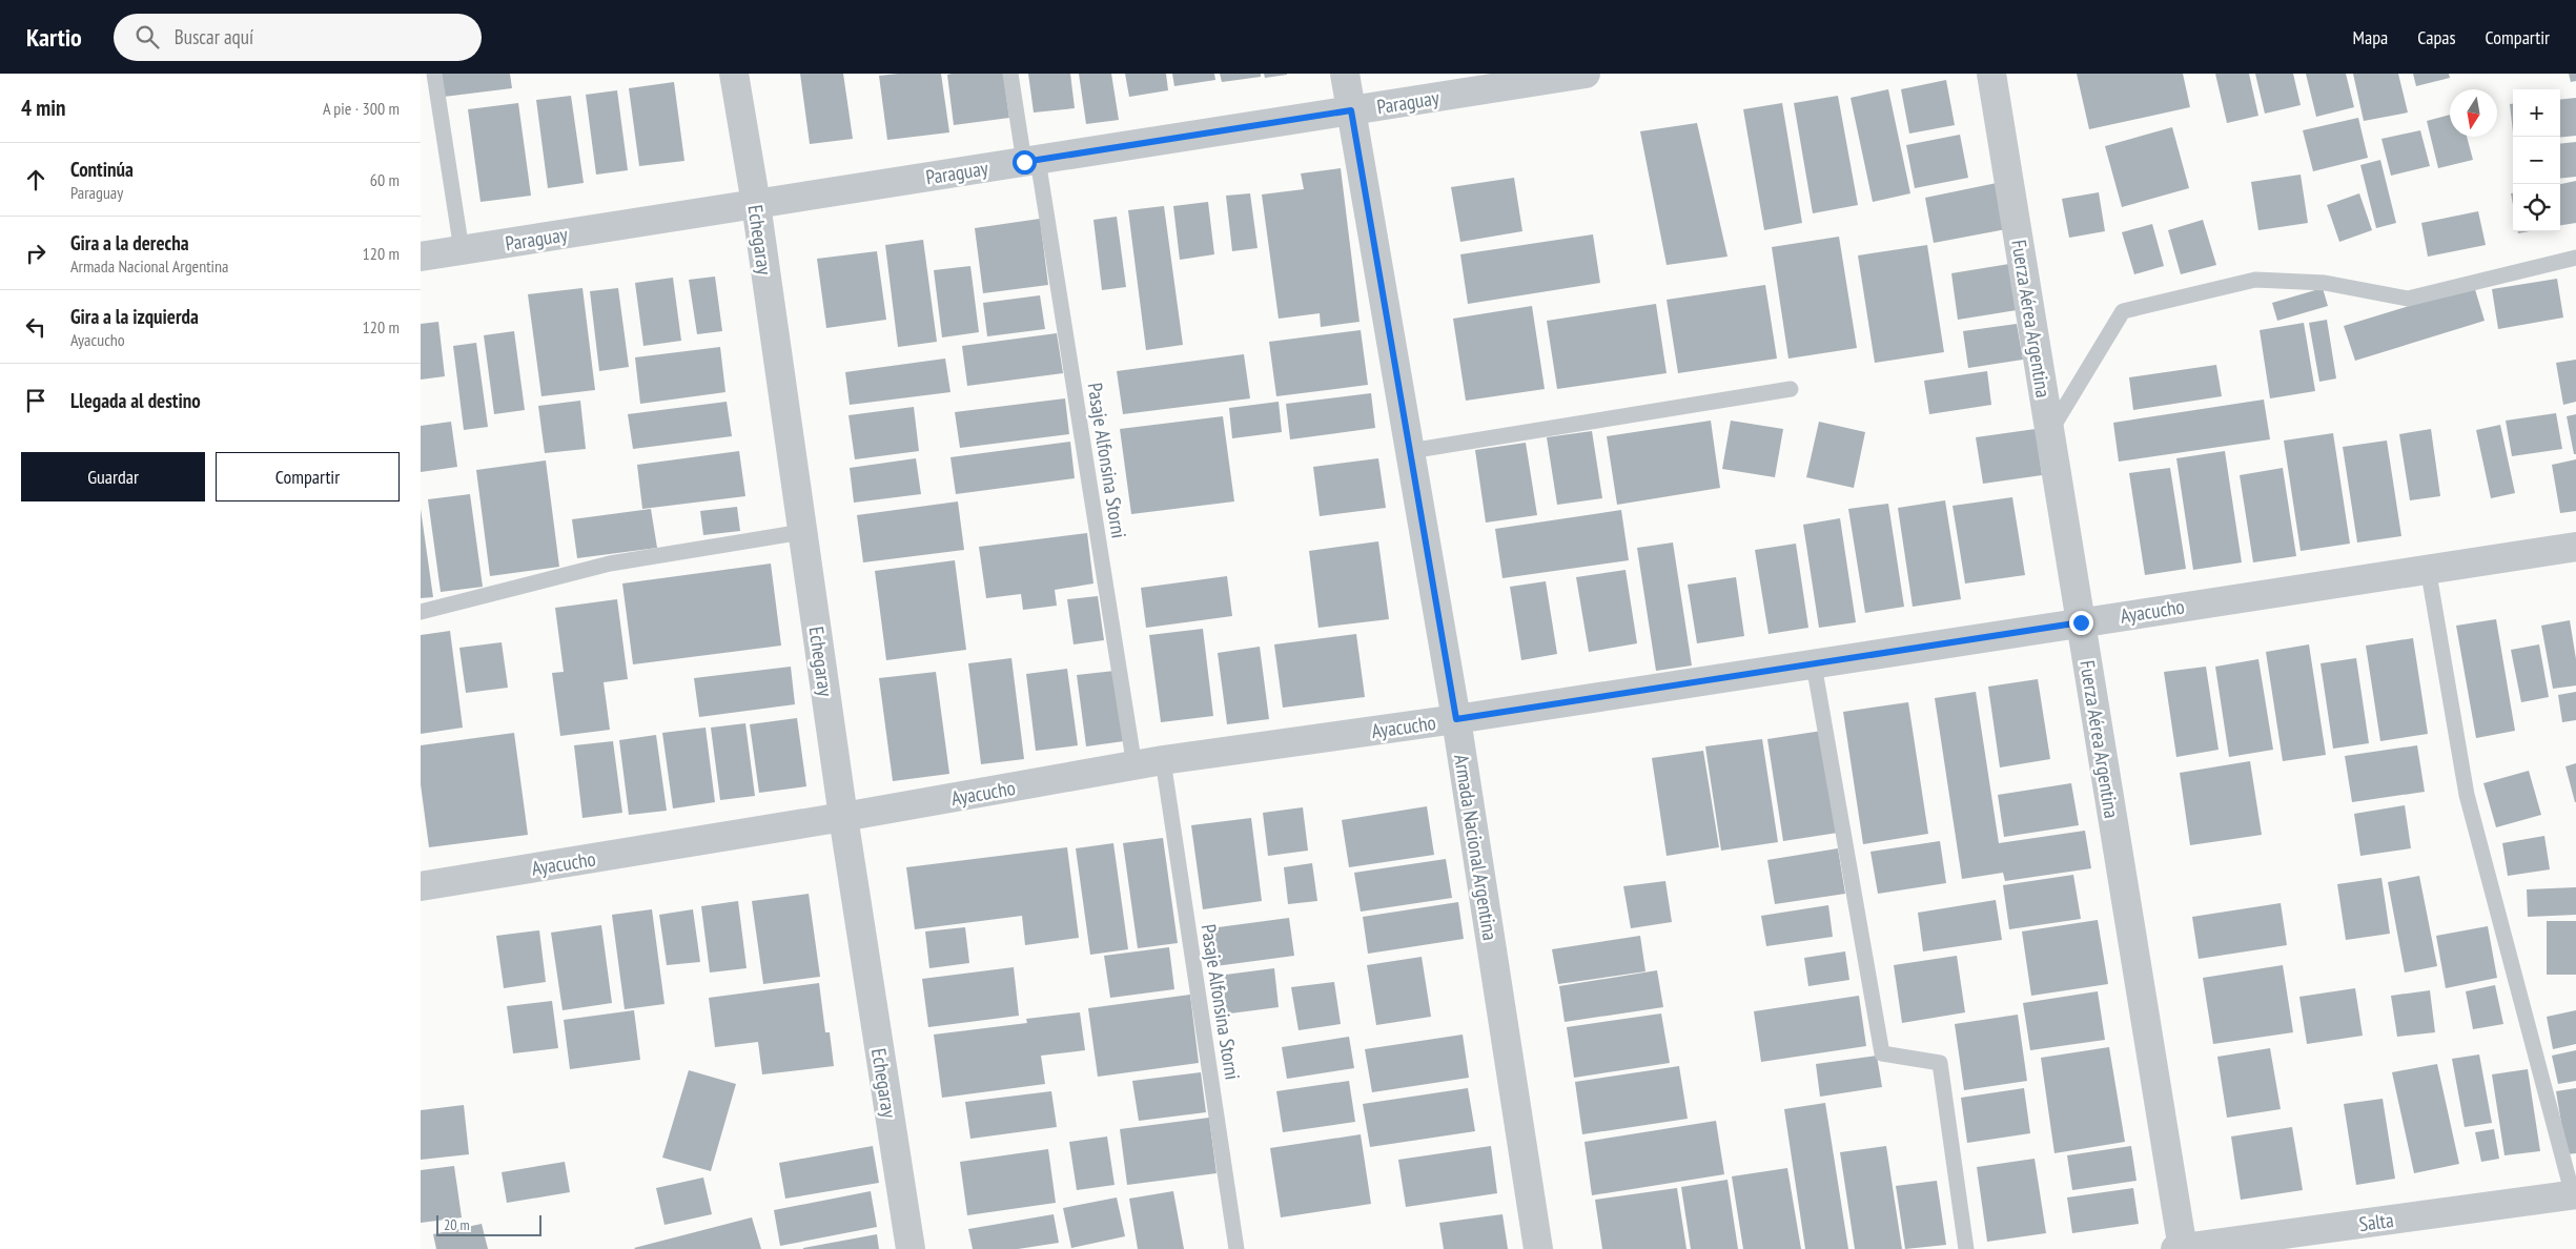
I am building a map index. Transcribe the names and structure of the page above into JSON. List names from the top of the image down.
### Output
{
  "streets": {
    "street": [
      "Paraguay",
      "Echegaray",
      "Fuerza Aérea Argentina",
      "Ayacucho",
      "Armada Nacional Argentina",
      "Salta"
    ],
    "lane": ["Pasaje Alfonsina Storni"]
  },
  "crossings": [
    ["Paraguay", "Echegaray"],
    ["Paraguay", "Pasaje Alfonsina Storni"],
    ["Paraguay", "Armada Nacional Argentina"],
    ["Echegaray", "Ayacucho"],
    ["Fuerza Aérea Argentina", "Ayacucho"],
    ["Fuerza Aérea Argentina", "Salta"],
    ["Pasaje Alfonsina Storni", "Ayacucho"],
    ["Ayacucho", "Armada Nacional Argentina"]
  ],
  "scale_bar": "20 m",
  "north": "bottom",
  "page": {
    "header": "Kartio",
    "search": "Buscar aquí",
    "nav": ["Mapa", "Capas", "Compartir"],
    "heading": ["4 min", "A pie · 300 m"],
    "map_buttons": ["+", "−"],
    "list": [
      ["Continúa", "Paraguay", "60 m"],
      ["Gira a la derecha", "Armada Nacional Argentina", "120 m"],
      ["Gira a la izquierda", "Ayacucho", "120 m"],
      "Llegada al destino"
    ],
    "buttons": ["Guardar", "Compartir"],
    "scale": "20 m"
  }
}
